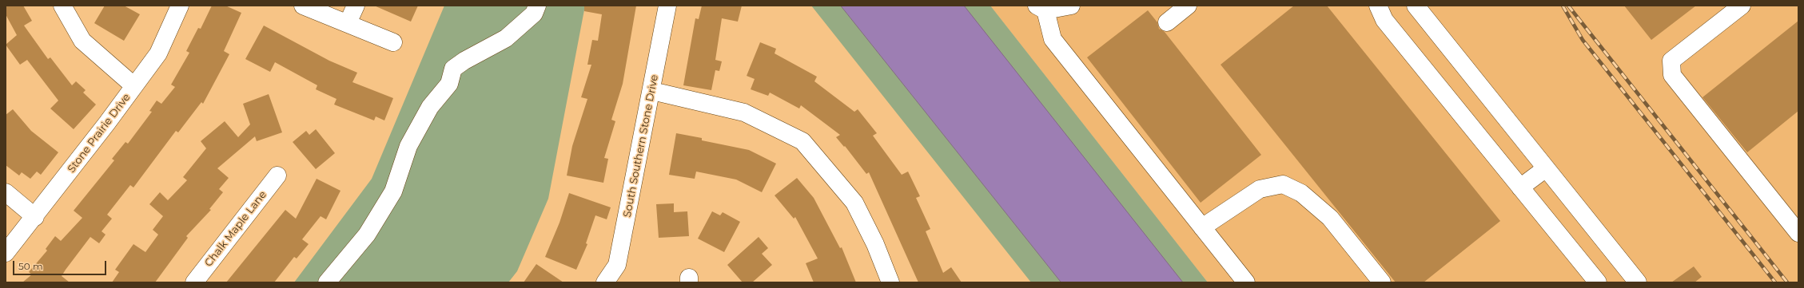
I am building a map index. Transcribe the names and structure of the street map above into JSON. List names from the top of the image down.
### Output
{
  "streets": {
    "street": ["Stone Prairie Drive", "South Southern Stone Drive", "Chalk Maple Lane"]
  },
  "scale_bar": "50 m"
}
